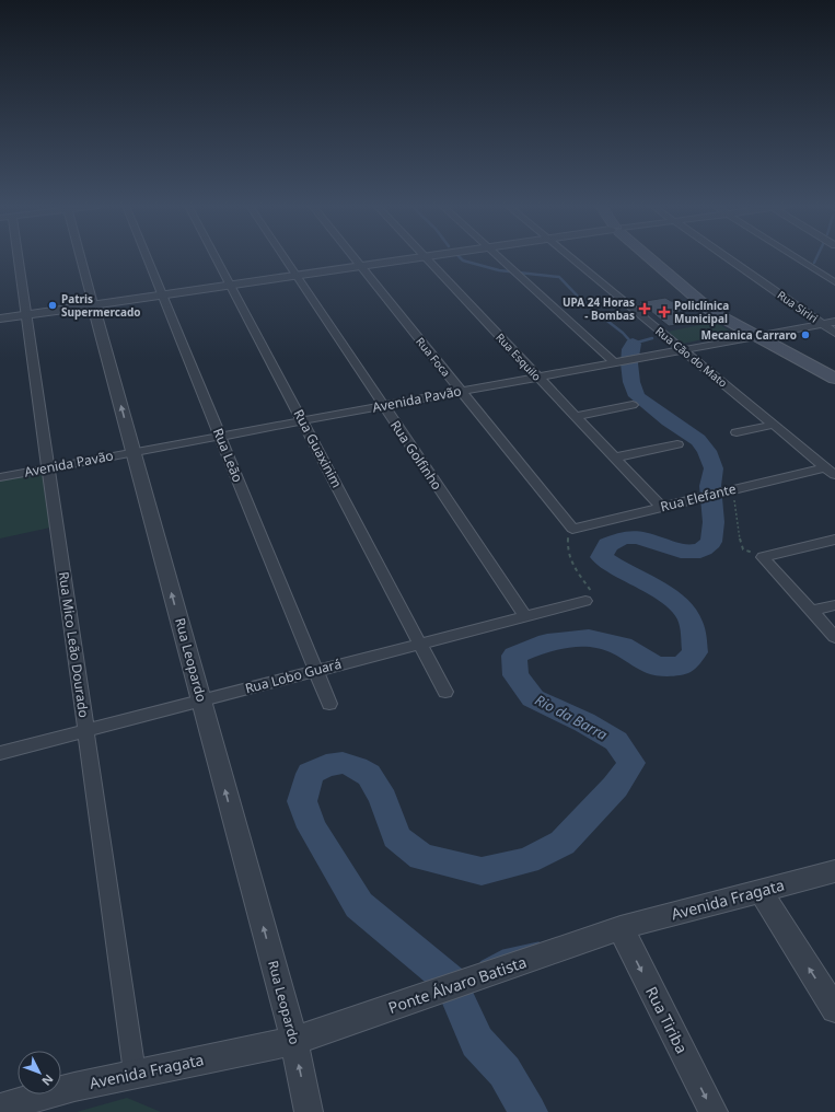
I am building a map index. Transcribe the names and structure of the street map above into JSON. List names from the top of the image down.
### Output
{
  "streets": {
    "street": [
      "Rua Siriri",
      "Rua Foca",
      "Rua Esquilo",
      "Rua Cão do Mato",
      "Avenida Pavão",
      "Rua Guaxinim",
      "Rua Leão",
      "Rua Golfinho",
      "Rua Elefante",
      "Rua Mico Leão Dourado",
      "Rua Leopardo",
      "Rua Lobo Guará",
      "Avenida Fragata",
      "Ponte Álvaro Batista",
      "Rua Tiriba"
    ]
  },
  "crossings": [
    ["Rua Siriri", "Avenida Pavão"],
    ["Rua Foca", "Avenida Pavão"],
    ["Rua Foca", "Rua Elefante"],
    ["Rua Esquilo", "Avenida Pavão"],
    ["Rua Esquilo", "Rua Elefante"],
    ["Rua Cão do Mato", "Avenida Pavão"],
    ["Rua Cão do Mato", "Rua Elefante"],
    ["Avenida Pavão", "Rua Guaxinim"],
    ["Avenida Pavão", "Rua Leão"],
    ["Avenida Pavão", "Rua Golfinho"],
    ["Avenida Pavão", "Rua Mico Leão Dourado"],
    ["Avenida Pavão", "Rua Leopardo"],
    ["Rua Guaxinim", "Rua Lobo Guará"],
    ["Rua Leão", "Rua Lobo Guará"],
    ["Rua Golfinho", "Rua Lobo Guará"],
    ["Rua Mico Leão Dourado", "Rua Lobo Guará"],
    ["Rua Mico Leão Dourado", "Avenida Fragata"],
    ["Rua Leopardo", "Rua Lobo Guará"],
    ["Rua Leopardo", "Avenida Fragata"],
    ["Rua Leopardo", "Ponte Álvaro Batista"],
    ["Avenida Fragata", "Ponte Álvaro Batista"],
    ["Avenida Fragata", "Rua Tiriba"],
    ["Ponte Álvaro Batista", "Rua Tiriba"]
  ],
  "one_way": ["Rua Leopardo"],
  "water": ["Rio da Barra"],
  "places": {
    "other": ["Patris Supermercado", "Mecanica Carraro"],
    "health": ["UPA 24 Horas - Bombas", "Policlínica Municipal"]
  },
  "north": "bottom right"
}
